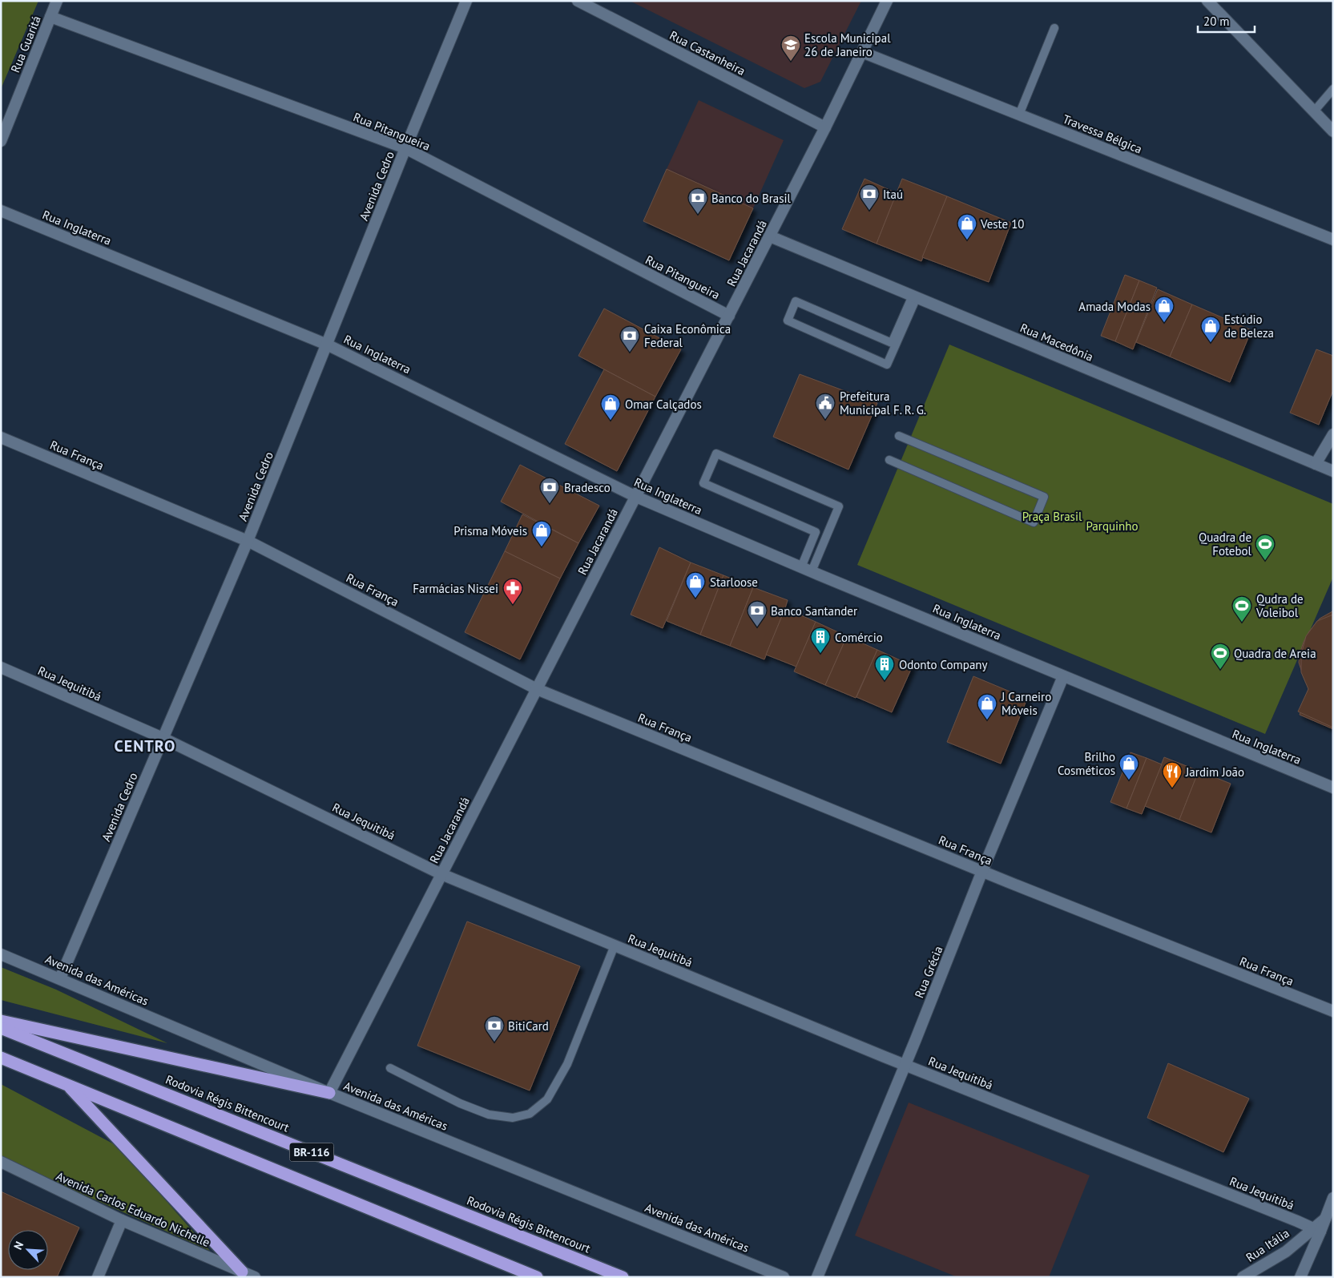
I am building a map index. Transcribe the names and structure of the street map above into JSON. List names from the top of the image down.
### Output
{
  "streets": {
    "highway": ["Rodovia Régis Bittencourt", "BR-116"],
    "street": [
      "Rua Guaritá",
      "Rua Castanheira",
      "Rua Pitangueira",
      "Travessa Bélgica",
      "Avenida Cedro",
      "Rua Inglaterra",
      "Rua Jacarandá",
      "Rua Macedônia",
      "Rua França",
      "Rua Jequitibá",
      "Rua Grécia",
      "Avenida das Américas",
      "Avenida Carlos Eduardo Nichelle",
      "Rua Itália"
    ]
  },
  "crossings": [
    ["Rua Guaritá", "Rua Pitangueira"],
    ["Rua Castanheira", "Rua Jacarandá"],
    ["Rua Pitangueira", "Avenida Cedro"],
    ["Rua Pitangueira", "Rua Jacarandá"],
    ["Travessa Bélgica", "Rua Jacarandá"],
    ["Avenida Cedro", "Rua Inglaterra"],
    ["Avenida Cedro", "Rua França"],
    ["Avenida Cedro", "Rua Jequitibá"],
    ["Avenida Cedro", "Avenida das Américas"],
    ["Rua Inglaterra", "Rua Jacarandá"],
    ["Rua Inglaterra", "Rua Grécia"],
    ["Rua Jacarandá", "Rua Macedônia"],
    ["Rua Jacarandá", "Rua França"],
    ["Rua Jacarandá", "Rua Jequitibá"],
    ["Rua Jacarandá", "Avenida das Américas"],
    ["Rua França", "Rua Grécia"],
    ["Rua Jequitibá", "Rua Grécia"],
    ["Rua Jequitibá", "Rua Itália"]
  ],
  "districts": ["CENTRO"],
  "parks": ["Praça Brasil", "Parquinho"],
  "places": {
    "school or university": ["Escola Municipal 26 de Janeiro"],
    "bank": [
      "Itaú",
      "Banco do Brasil",
      "Caixa Econômica Federal",
      "Bradesco",
      "Banco Santander",
      "BitiCard"
    ],
    "shop": [
      "Veste 10",
      "Amada Modas",
      "Estúdio de Beleza",
      "Omar Calçados",
      "Prisma Móveis",
      "Starloose",
      "J Carneiro Móveis",
      "Brilho Cosméticos"
    ],
    "public building": ["Prefeitura Municipal F. R. G."],
    "sports": ["Quadra de Fotebol", "Qudra de Voleibol", "Quadra de Areia"],
    "pharmacy": ["Farmácias Nissei"],
    "building": ["Comércio", "Odonto Company"],
    "restaurant": ["Jardim João"]
  },
  "scale_bar": "20 m",
  "north": "top left"
}
